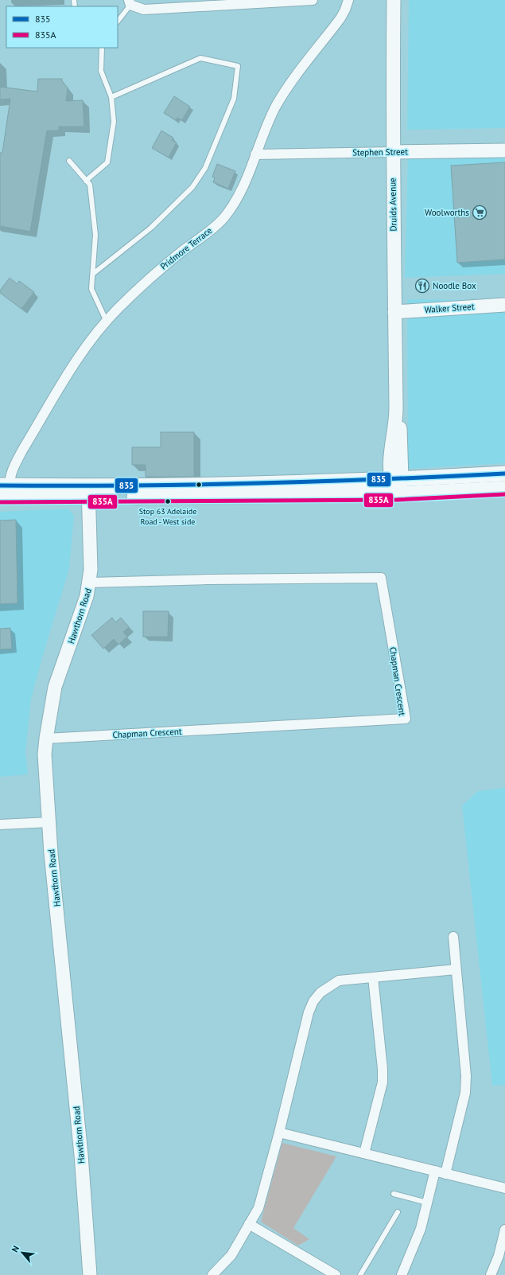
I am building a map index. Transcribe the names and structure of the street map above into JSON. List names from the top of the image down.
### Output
{
  "streets": {
    "street": [
      "Stephen Street",
      "Druids Avenue",
      "Pridmore Terrace",
      "Walker Street",
      "Hawthorn Road",
      "Chapman Crescent"
    ]
  },
  "crossings": [
    ["Stephen Street", "Druids Avenue"],
    ["Stephen Street", "Pridmore Terrace"],
    ["Druids Avenue", "Walker Street"],
    ["Hawthorn Road", "Chapman Crescent"]
  ],
  "places": {
    "supermarket": ["Woolworths"],
    "restaurant": ["Noodle Box"],
    "other": ["Stop 63 Adelaide Road - West side"]
  },
  "lines": ["transit line 835", "transit line 835A"],
  "legend": ["835", "835A"],
  "north": "top left"
}
